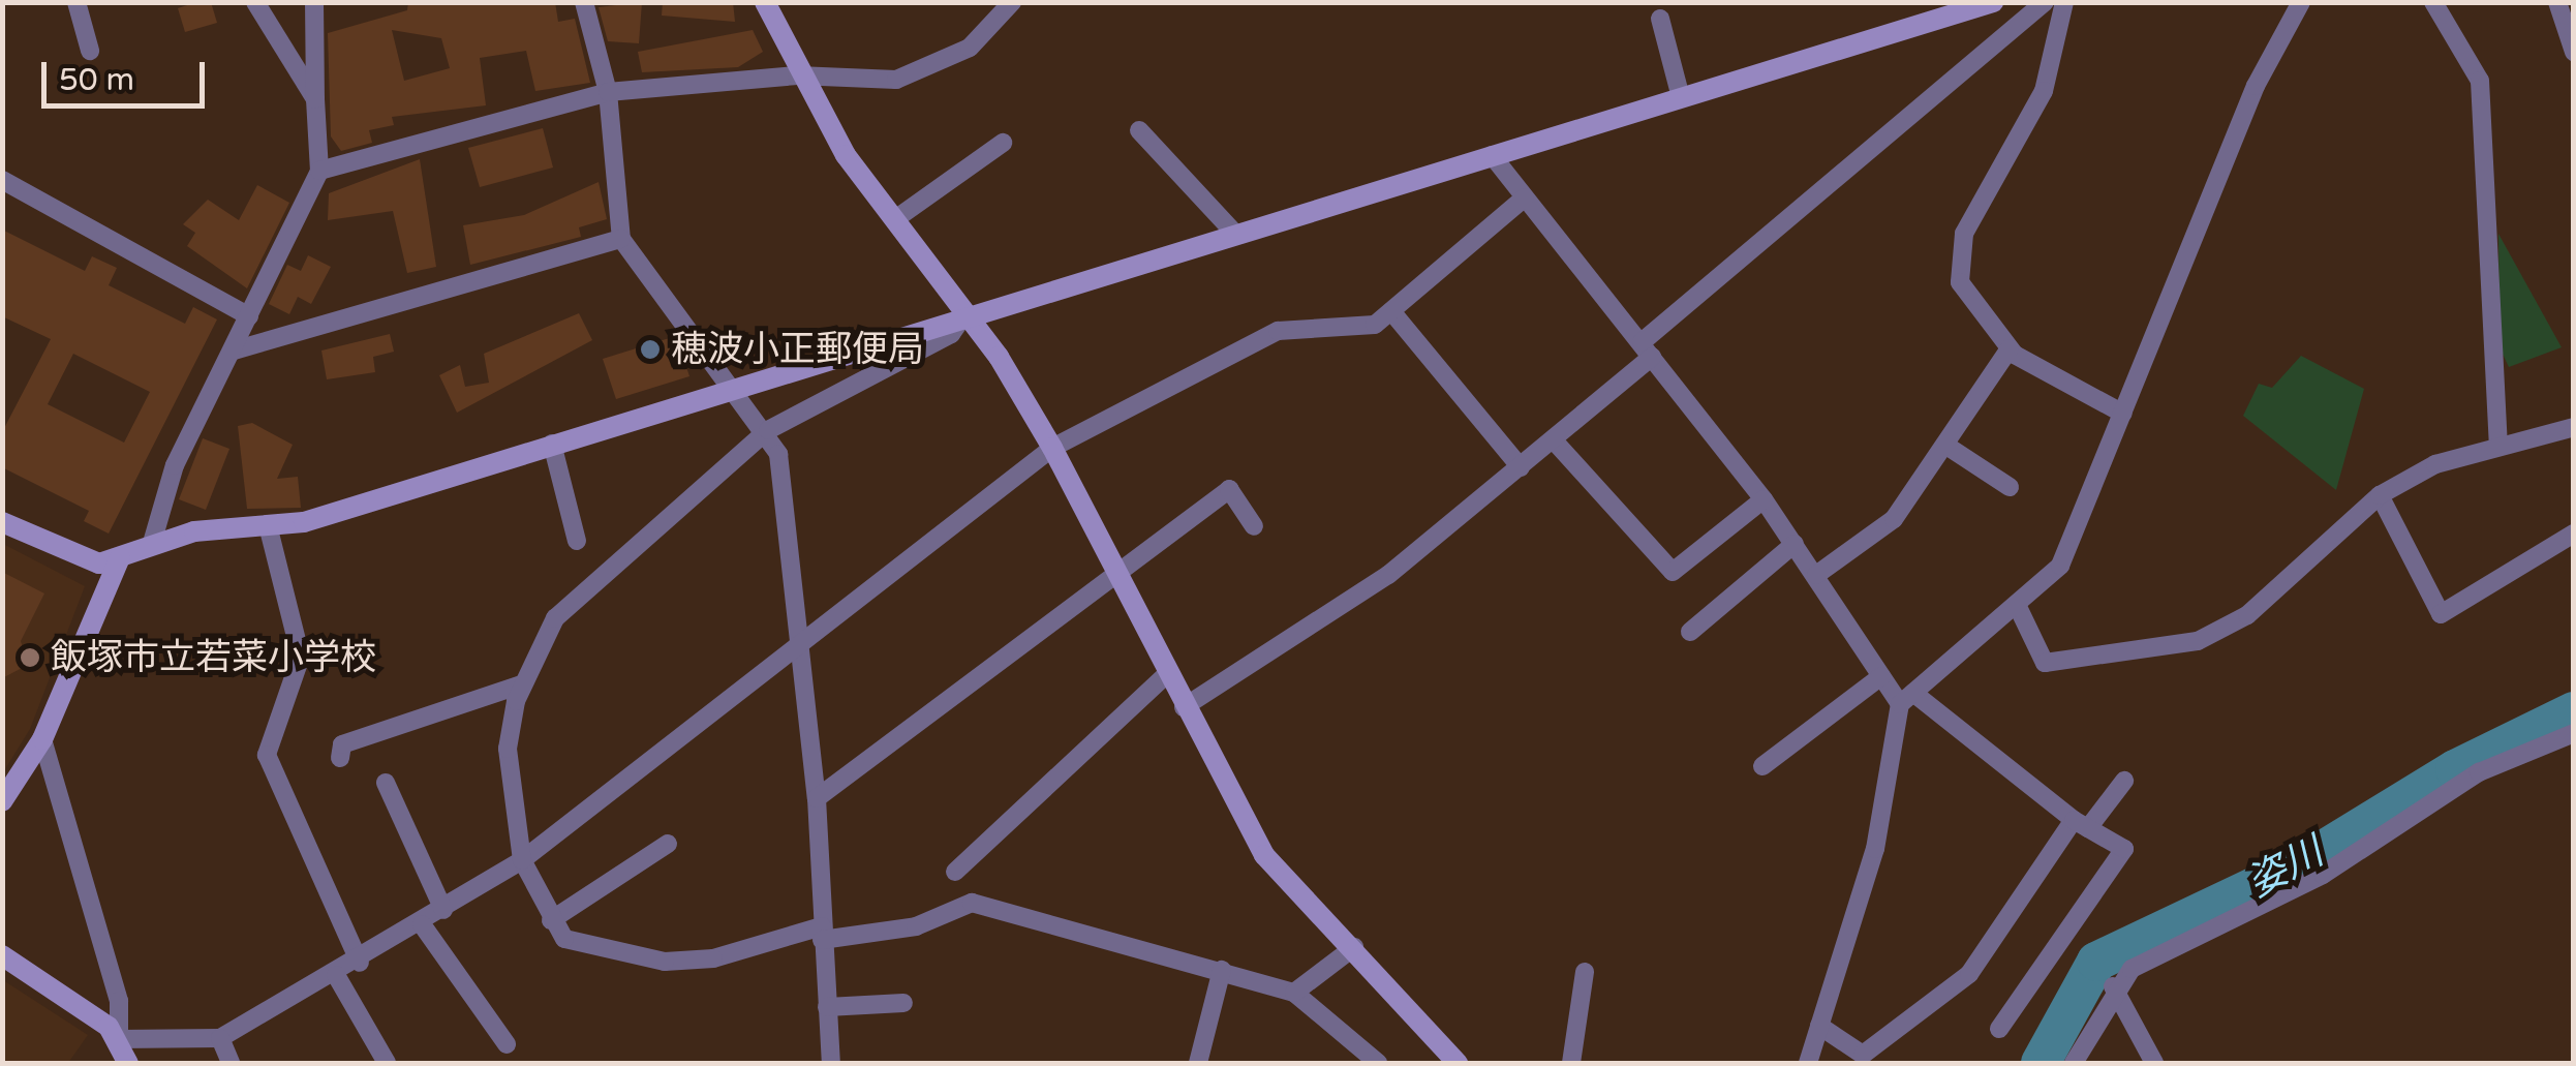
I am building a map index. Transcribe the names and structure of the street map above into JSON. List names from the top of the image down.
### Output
{
  "water": ["姿川"],
  "places": ["穂波小正郵便局", "飯塚市立若菜小学校"],
  "scale_bar": "50 m"
}
